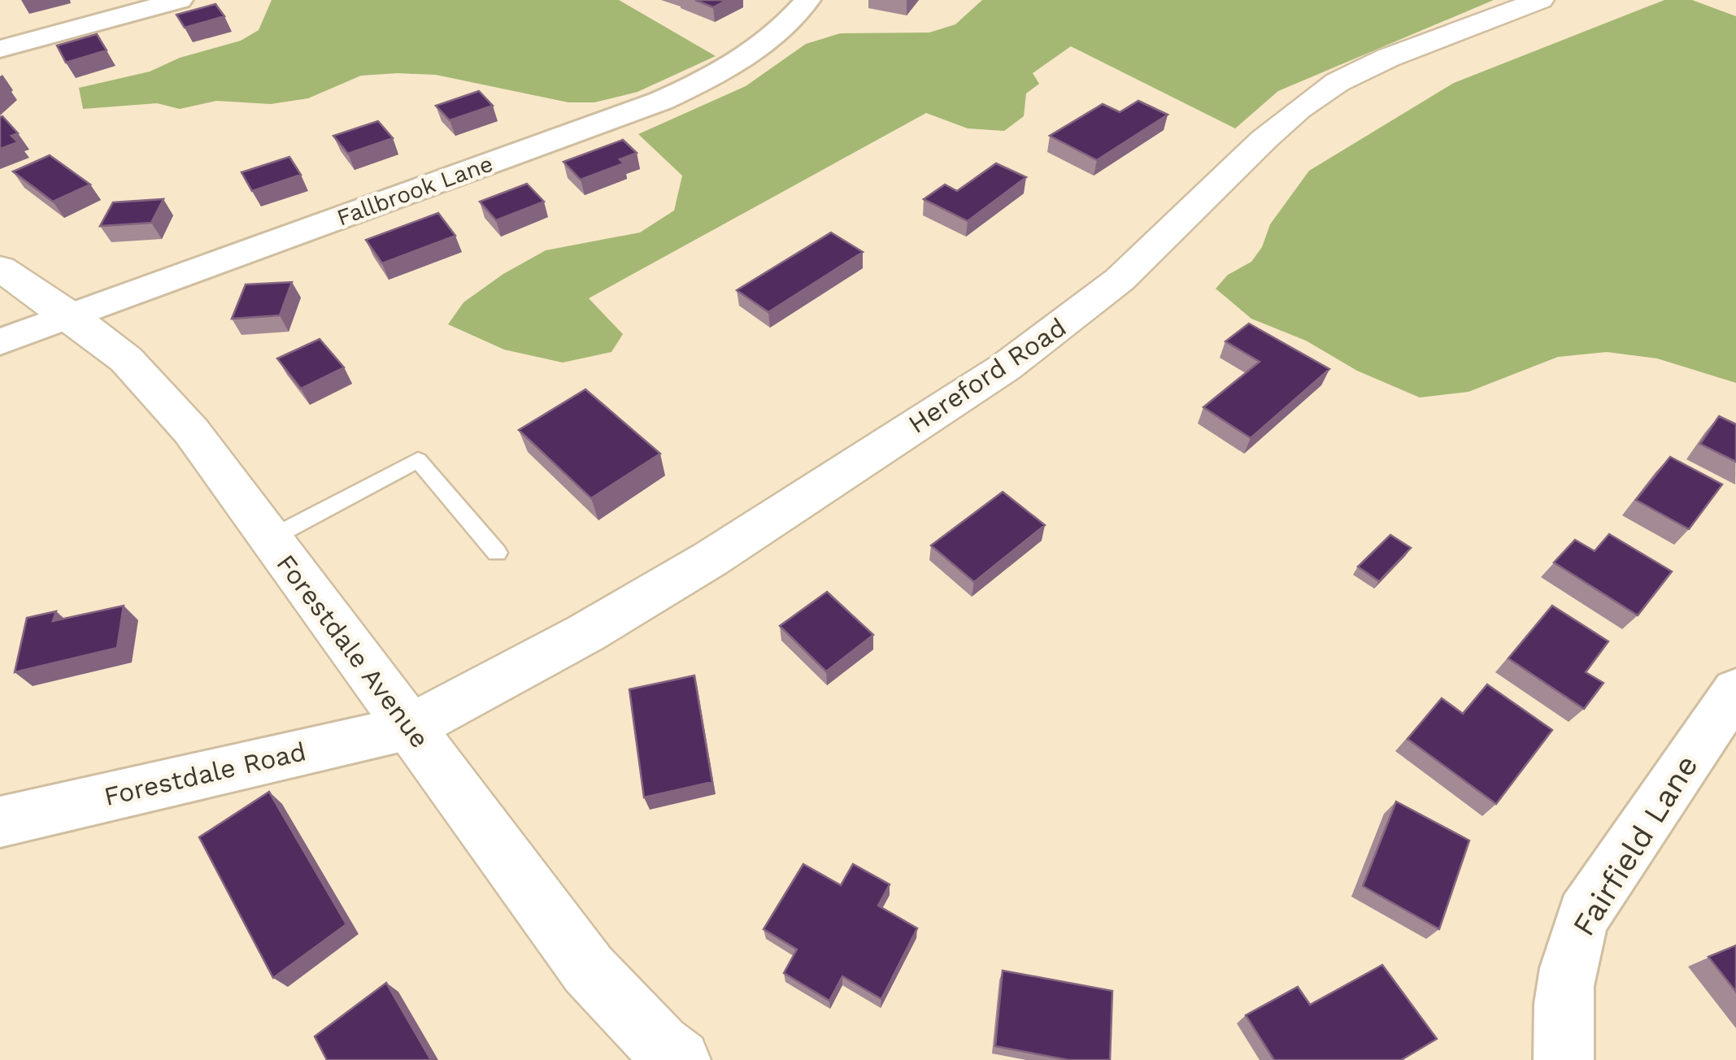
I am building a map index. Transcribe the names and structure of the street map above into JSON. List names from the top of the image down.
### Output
{
  "streets": {
    "street": [
      "Fallbrook Lane",
      "Hereford Road",
      "Forestdale Avenue",
      "Forestdale Road",
      "Fairfield Lane"
    ]
  },
  "crossings": [
    ["Fallbrook Lane", "Forestdale Avenue"],
    ["Hereford Road", "Forestdale Avenue"],
    ["Hereford Road", "Forestdale Road"],
    ["Forestdale Avenue", "Forestdale Road"]
  ]
}
